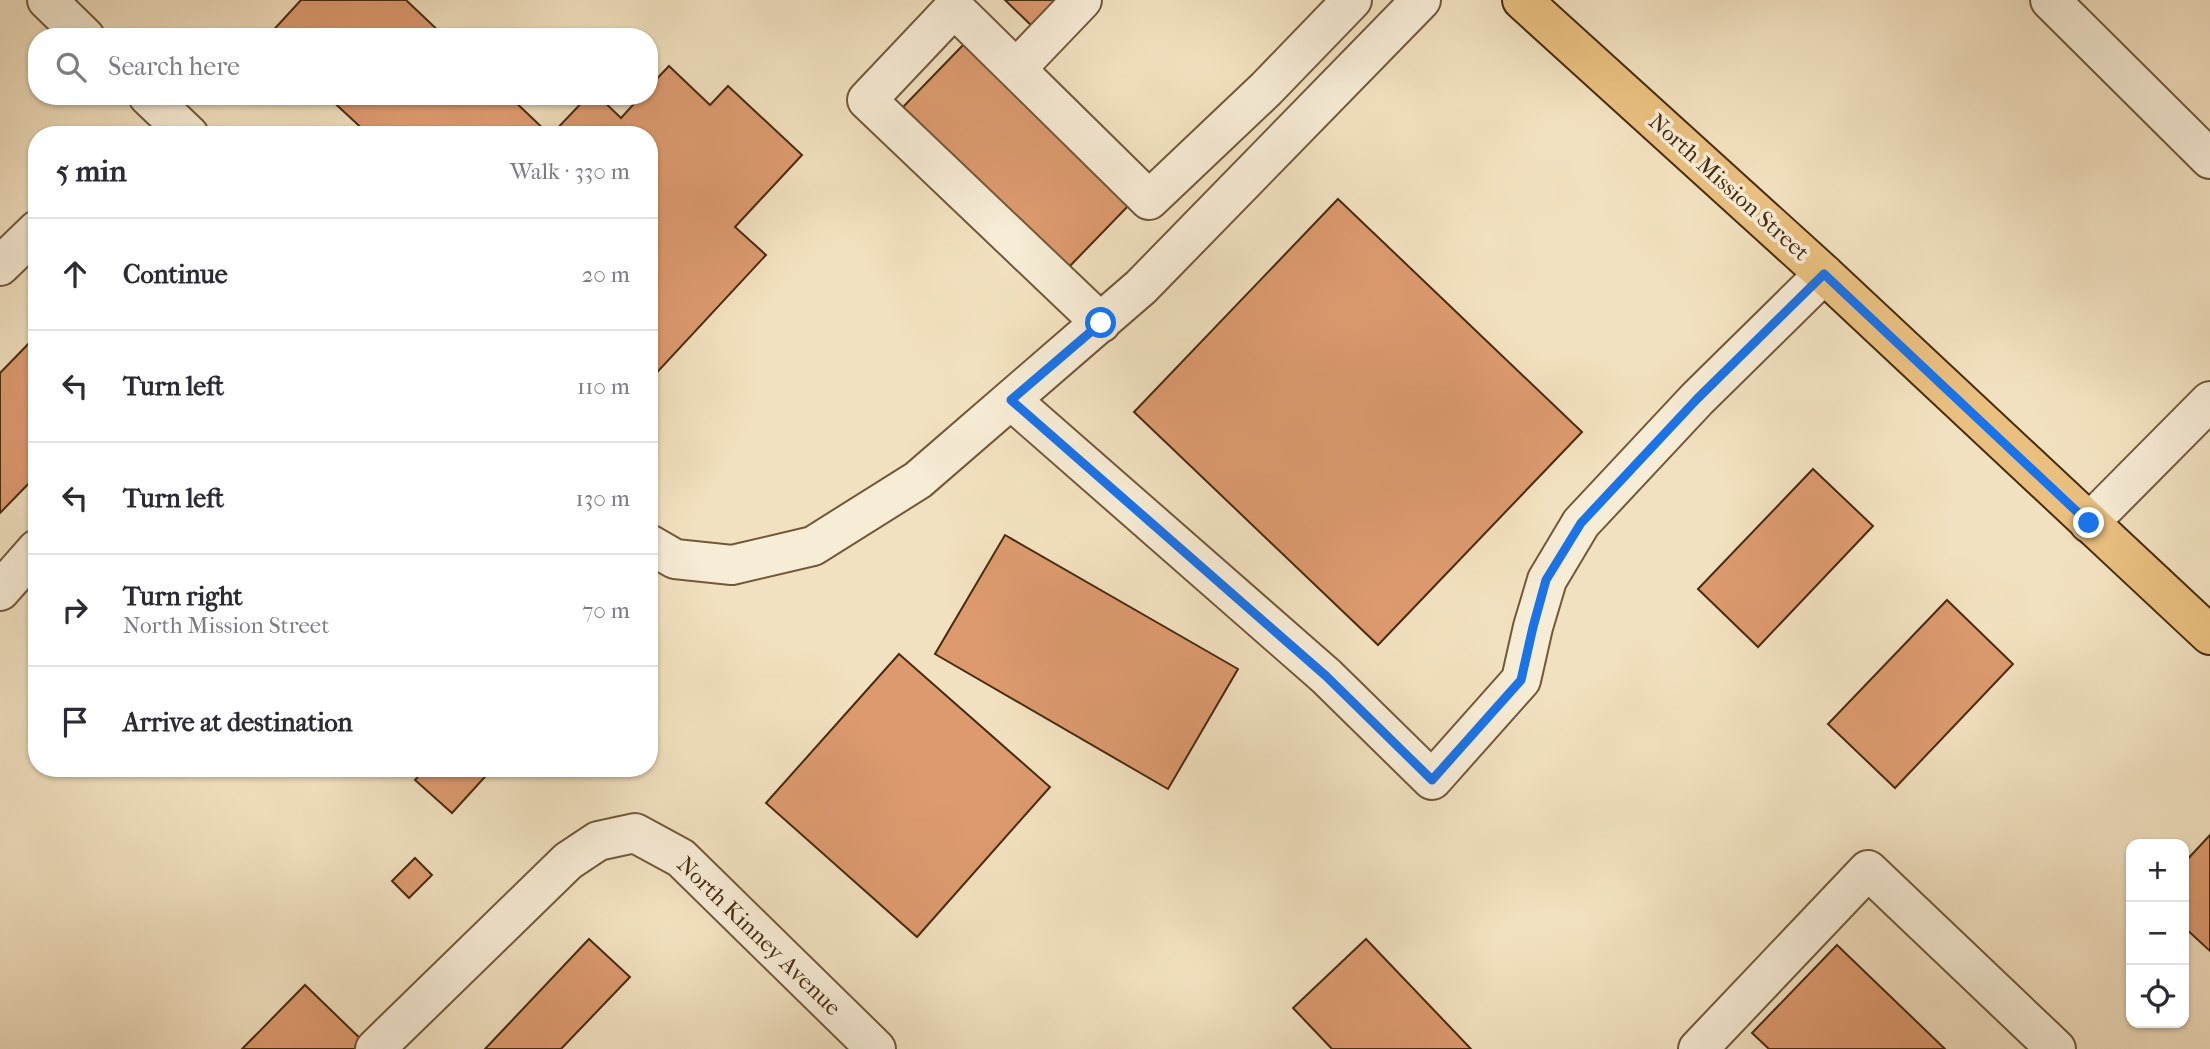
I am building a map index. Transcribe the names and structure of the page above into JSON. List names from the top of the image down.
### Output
{
  "streets": {
    "main road": ["North Mission Street"],
    "street": ["North Kinney Avenue"]
  },
  "page": {
    "search": "Search here",
    "heading": ["5 min", "Walk · 330 m"],
    "list": [
      ["Continue", "20 m"],
      ["Turn left", "110 m"],
      ["Turn left", "130 m"],
      ["Turn right", "North Mission Street", "70 m"],
      "Arrive at destination"
    ],
    "map_buttons": ["+", "−"]
  }
}
